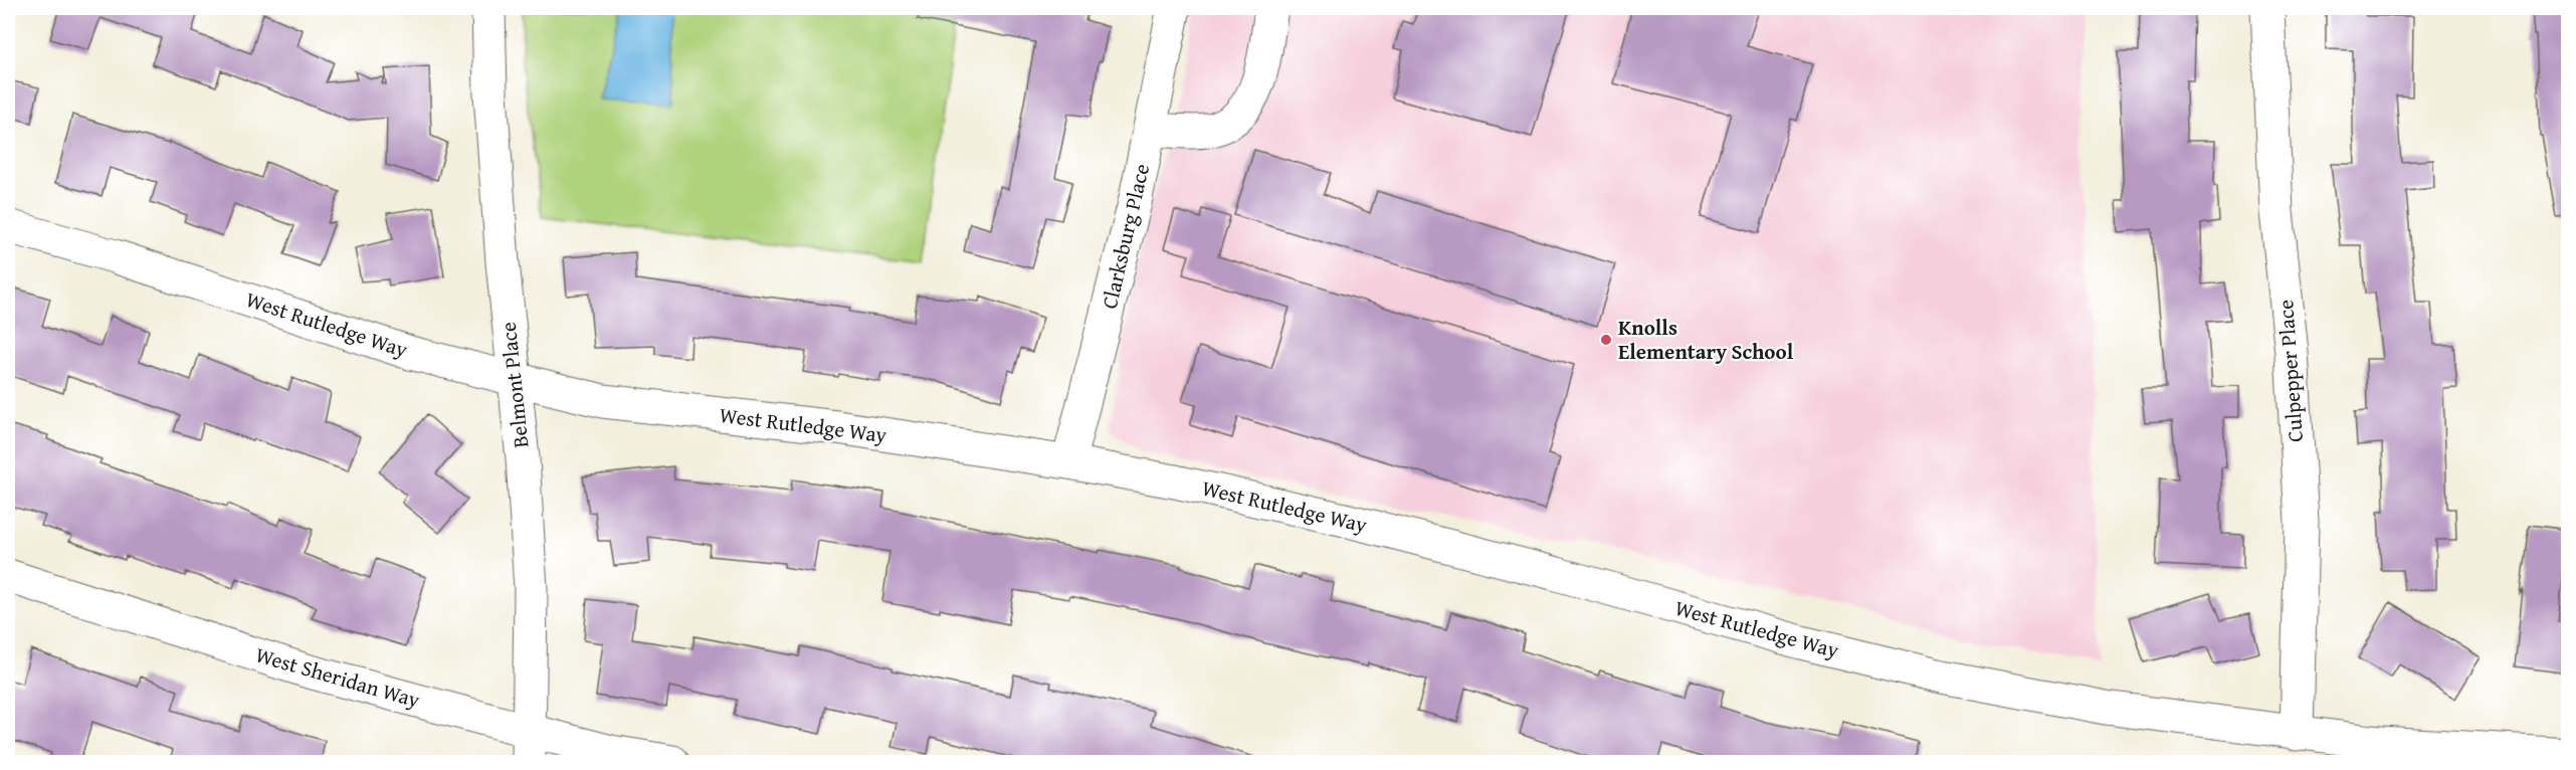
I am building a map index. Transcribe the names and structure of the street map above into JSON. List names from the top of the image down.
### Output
{
  "streets": {
    "street": [
      "Clarksburg Place",
      "West Rutledge Way",
      "Culpepper Place",
      "Belmont Place",
      "West Sheridan Way"
    ]
  },
  "crossings": [
    ["Clarksburg Place", "West Rutledge Way"],
    ["West Rutledge Way", "Culpepper Place"],
    ["West Rutledge Way", "Belmont Place"],
    ["Belmont Place", "West Sheridan Way"]
  ],
  "places": ["Knolls Elementary School"]
}
